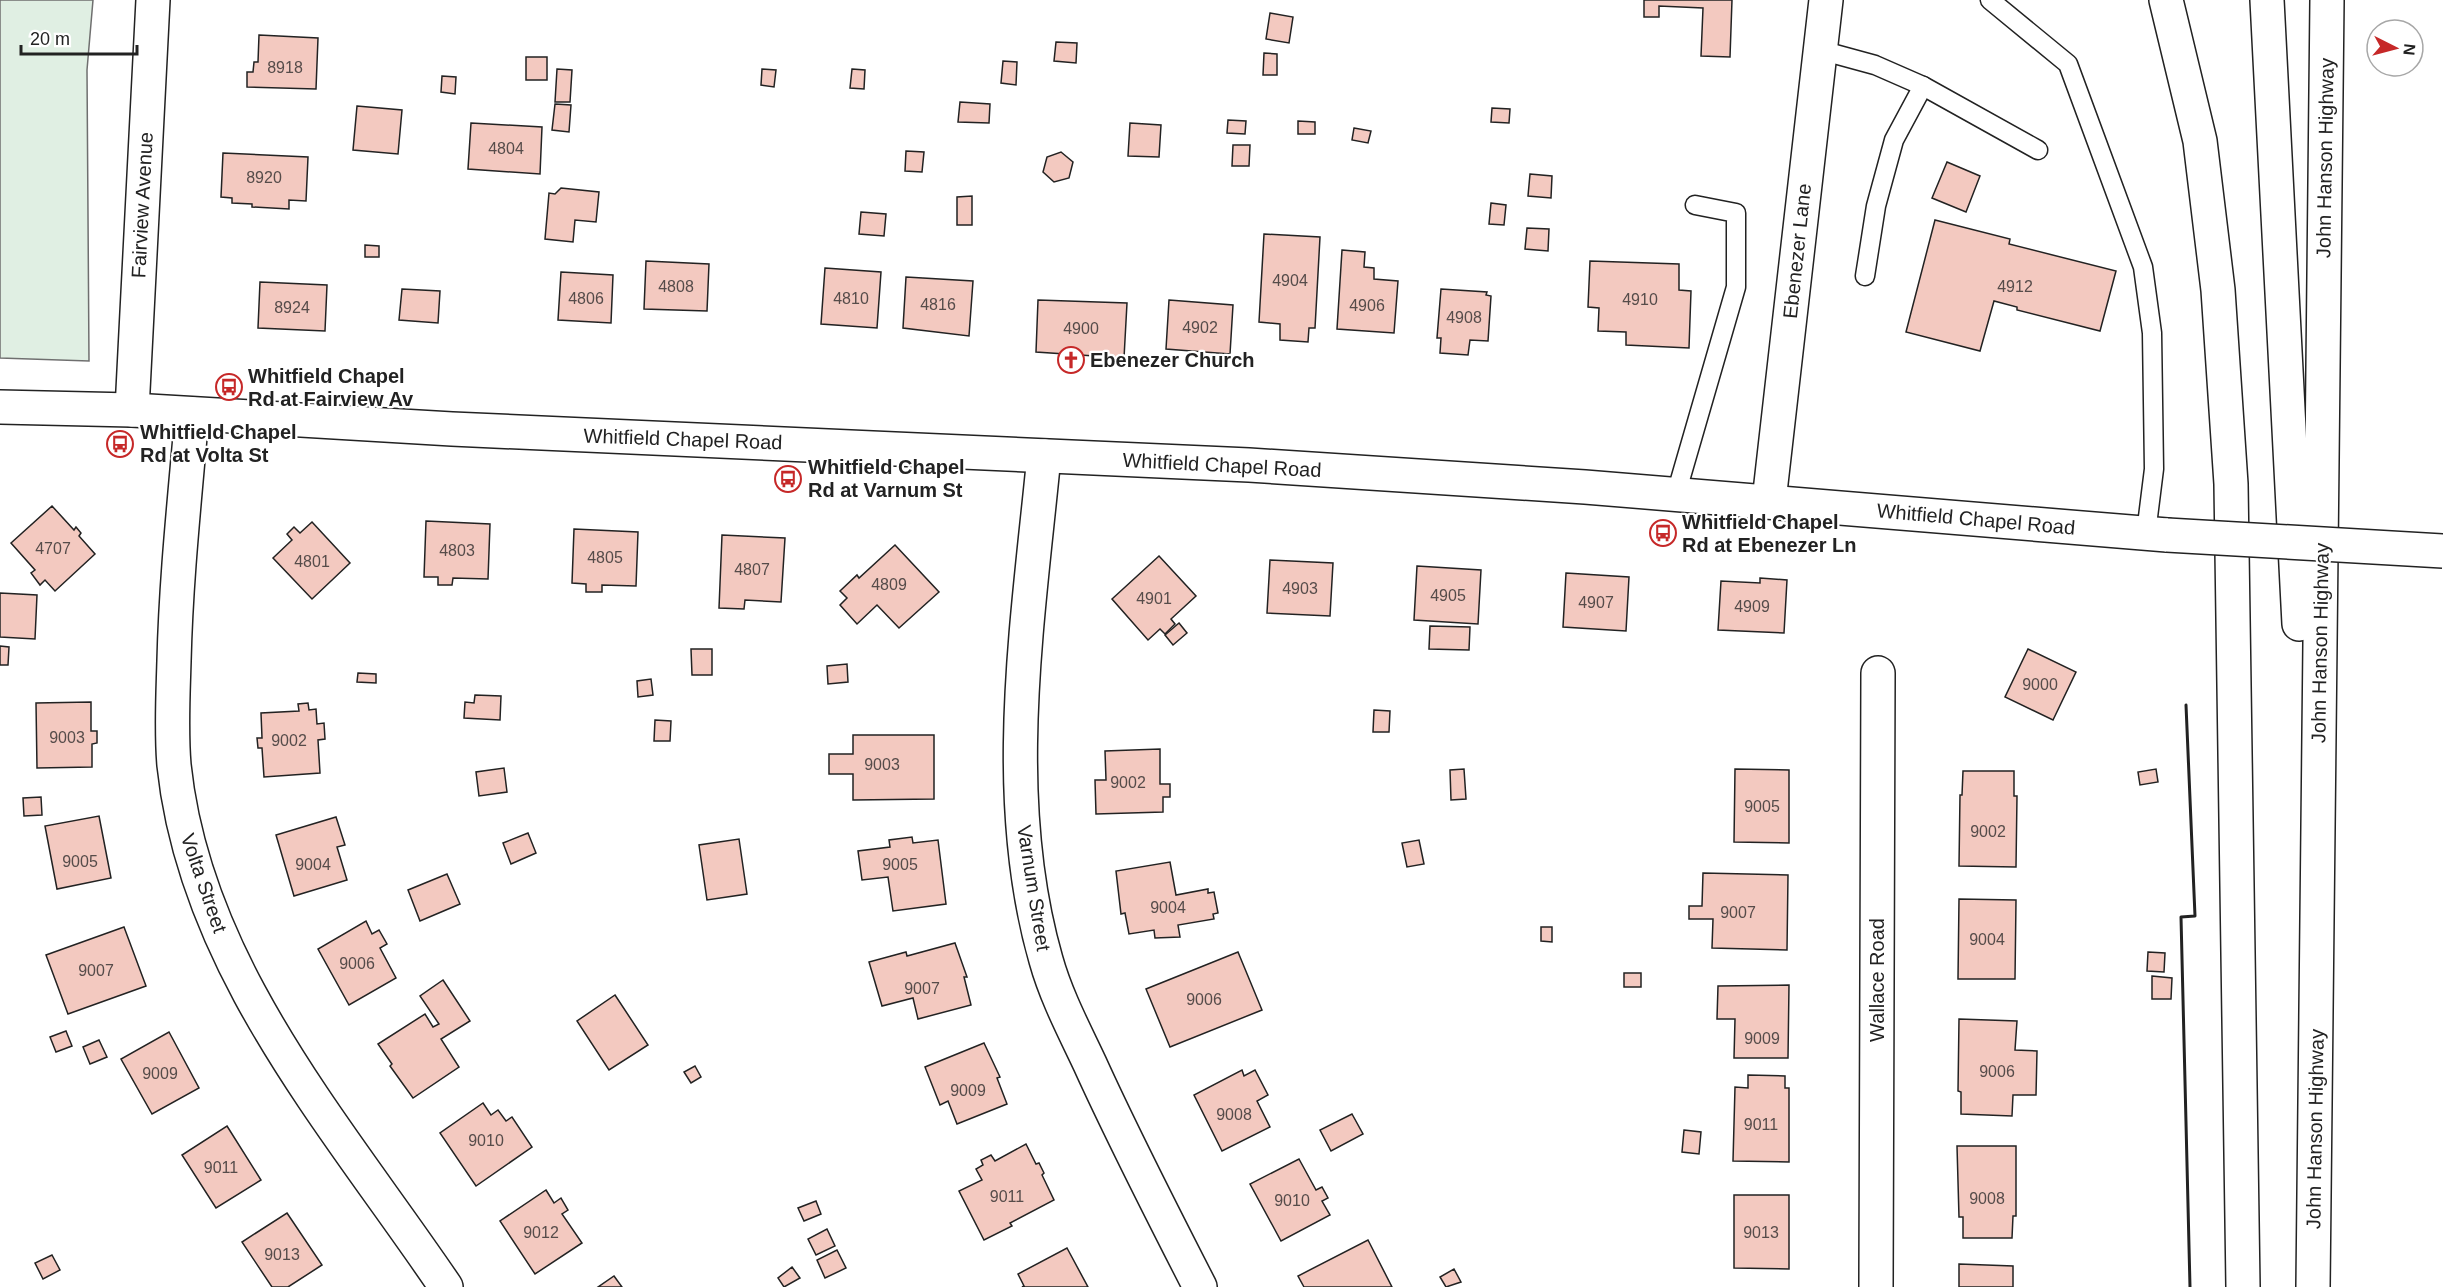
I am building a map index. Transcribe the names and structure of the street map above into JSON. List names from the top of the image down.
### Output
{
  "streets": {
    "main road": [
      "John Hanson Highway",
      "Fairview Avenue",
      "Ebenezer Lane",
      "Whitfield Chapel Road",
      "Volta Street",
      "Varnum Street",
      "Wallace Road"
    ]
  },
  "crossings": [
    ["Fairview Avenue", "Whitfield Chapel Road"],
    ["Ebenezer Lane", "Whitfield Chapel Road"],
    ["Whitfield Chapel Road", "Volta Street"],
    ["Whitfield Chapel Road", "Varnum Street"]
  ],
  "places": {
    "church": ["Ebenezer Church"],
    "bus stop": [
      "Whitfield Chapel Rd at Fairview Av",
      "Whitfield Chapel Rd at Volta St",
      "Whitfield Chapel Rd at Varnum St",
      "Whitfield Chapel Rd at Ebenezer Ln"
    ]
  },
  "house_numbers": [
    "8918",
    "4804",
    "8920",
    "4904",
    "4808",
    "4912",
    "4806",
    "4810",
    "4910",
    "4816",
    "4906",
    "8924",
    "4908",
    "4902",
    "4900",
    "4707",
    "4803",
    "4805",
    "4801",
    "4807",
    "4809",
    "4903",
    "4905",
    "4901",
    "4907",
    "4909",
    "9000",
    "9003",
    "9002",
    "9003",
    "9002",
    "9005",
    "9002",
    "9005",
    "9004",
    "9005",
    "9004",
    "9007",
    "9004",
    "9006",
    "9007",
    "9007",
    "9006",
    "9009",
    "9006",
    "9009",
    "9009",
    "9008",
    "9011",
    "9010",
    "9011",
    "9011",
    "9008",
    "9010",
    "9012",
    "9013",
    "9013"
  ],
  "scale_bar": "20 m",
  "north": "right"
}
